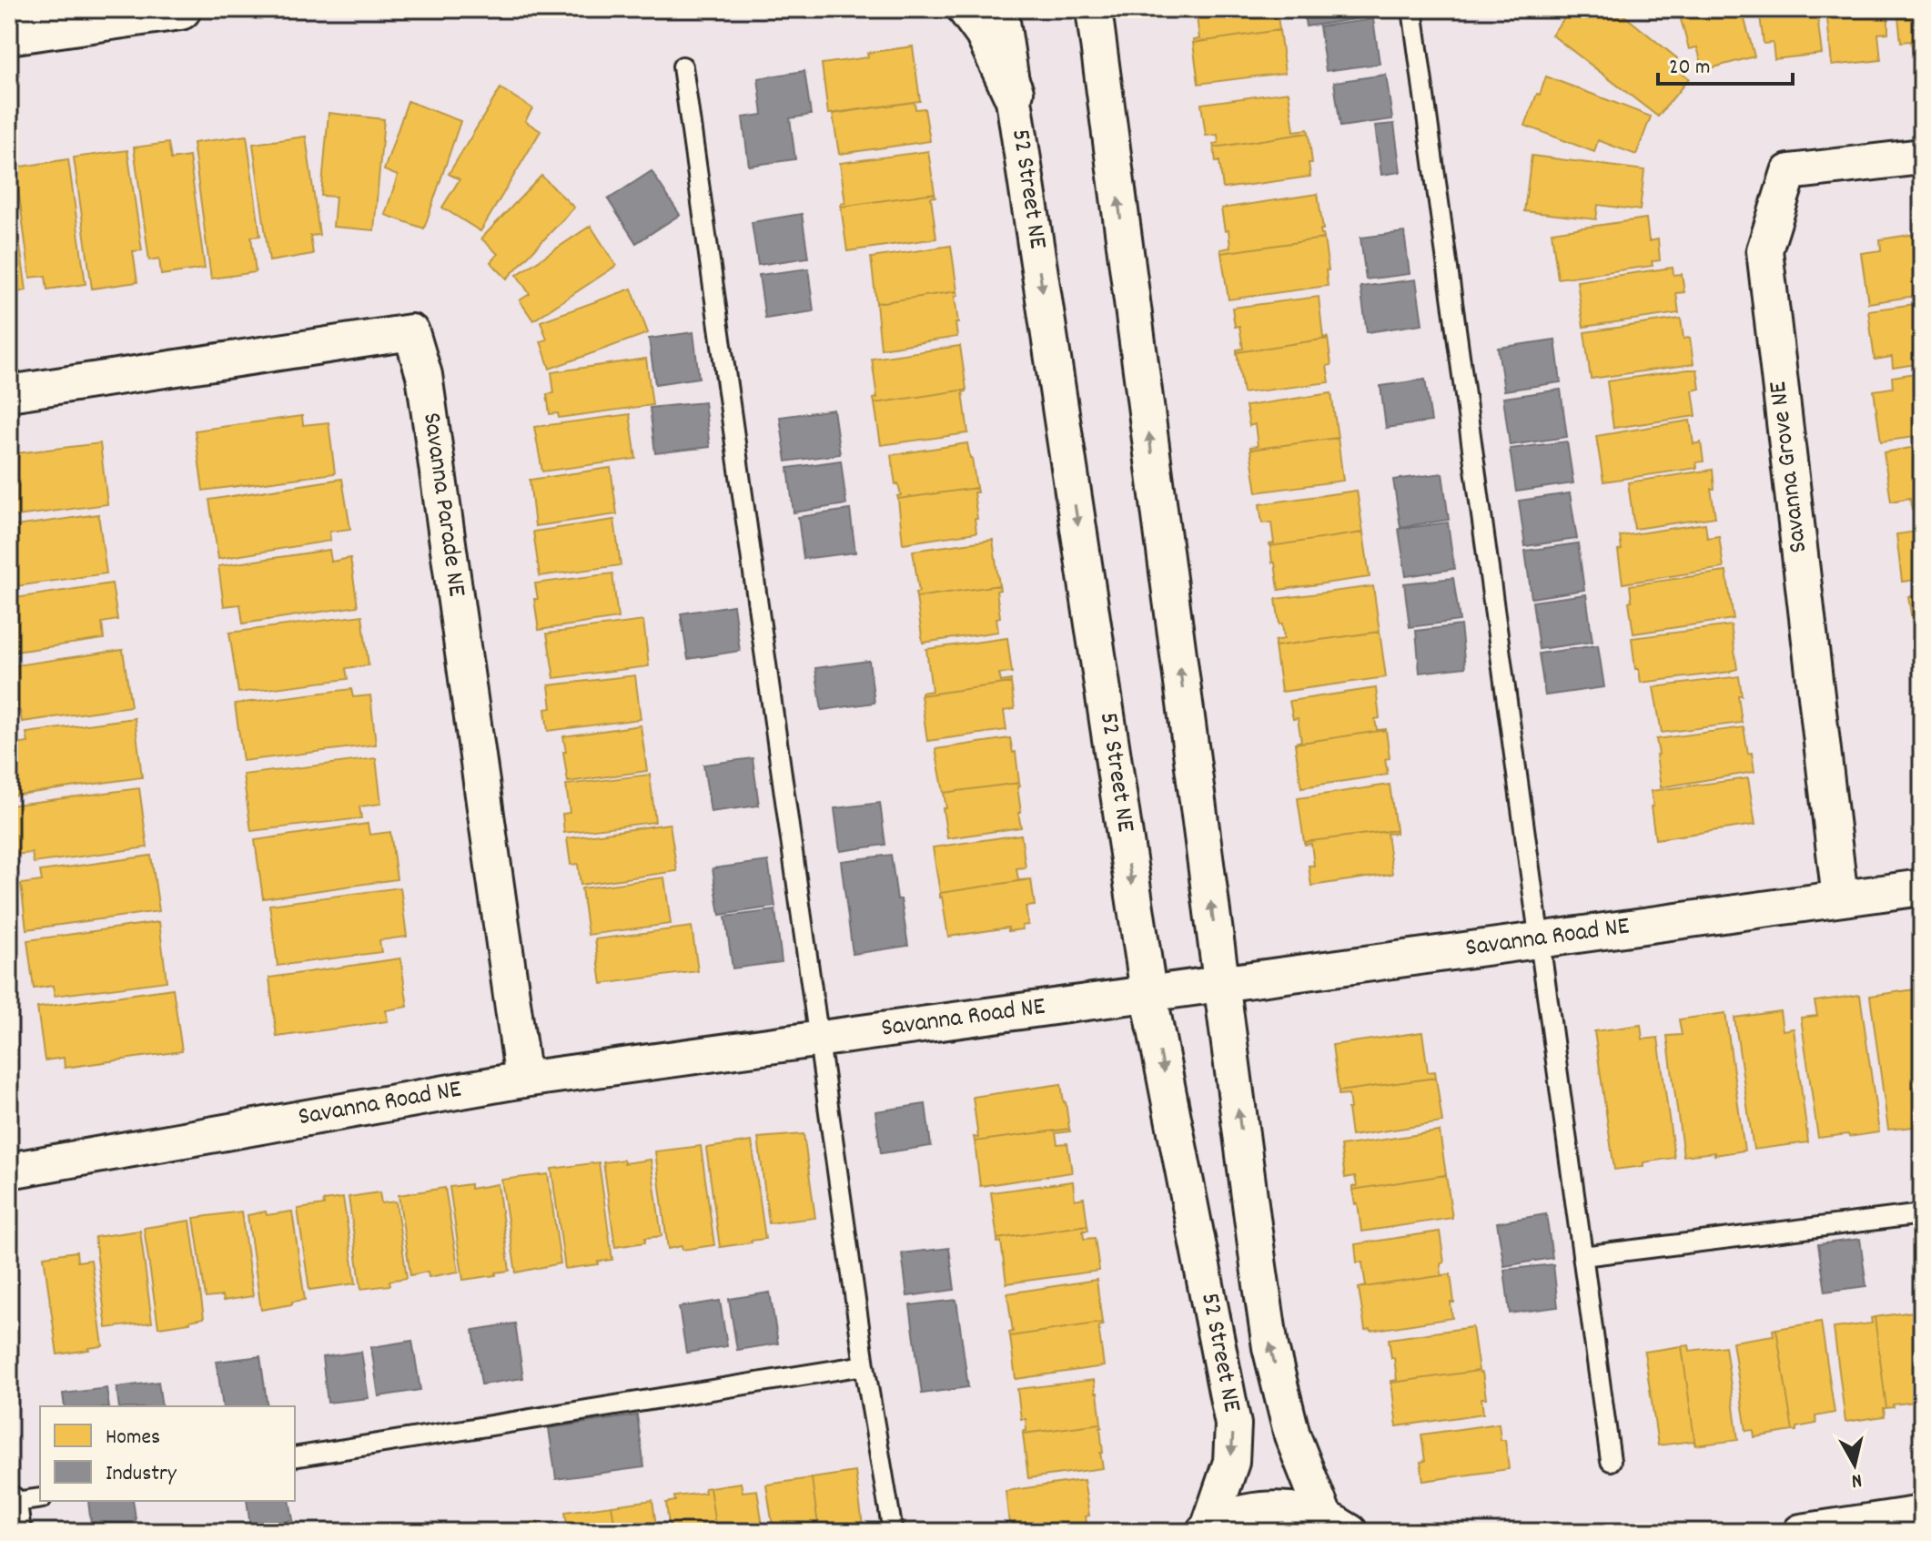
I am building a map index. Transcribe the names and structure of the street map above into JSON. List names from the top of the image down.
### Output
{
  "streets": {
    "street": [
      "52 Street NE",
      "Savanna Grove NE",
      "Savanna Parade NE",
      "Savanna Road NE"
    ]
  },
  "crossings": [
    ["52 Street NE", "Savanna Road NE"],
    ["Savanna Grove NE", "Savanna Road NE"],
    ["Savanna Parade NE", "Savanna Road NE"]
  ],
  "legend": ["Homes", "Industry"],
  "scale_bar": "20 m",
  "north": "bottom"
}
